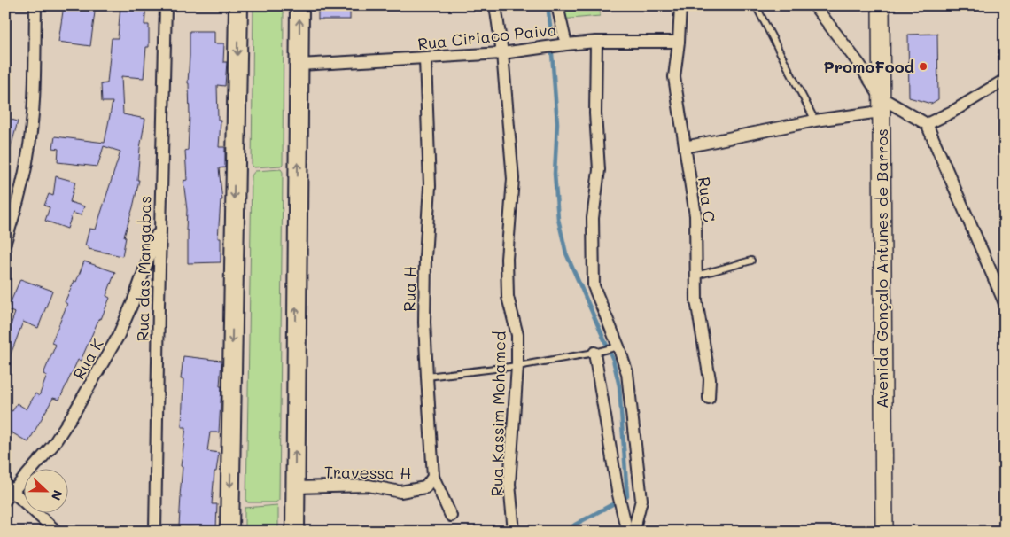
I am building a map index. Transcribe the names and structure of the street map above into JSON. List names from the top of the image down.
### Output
{
  "streets": {
    "main road": ["Avenida Gonçalo Antunes de Barros"],
    "street": [
      "Rua Ciriaco Paiva",
      "Rua C",
      "Rua das Mangabas",
      "Rua H",
      "Rua K",
      "Rua Kassim Mohamed",
      "Travessa H"
    ]
  },
  "crossings": [
    ["Rua Ciriaco Paiva", "Rua C"],
    ["Rua Ciriaco Paiva", "Rua H"],
    ["Rua Ciriaco Paiva", "Rua Kassim Mohamed"],
    ["Rua das Mangabas", "Rua K"],
    ["Rua H", "Travessa H"]
  ],
  "places": ["PromoFood"],
  "north": "right"
}
